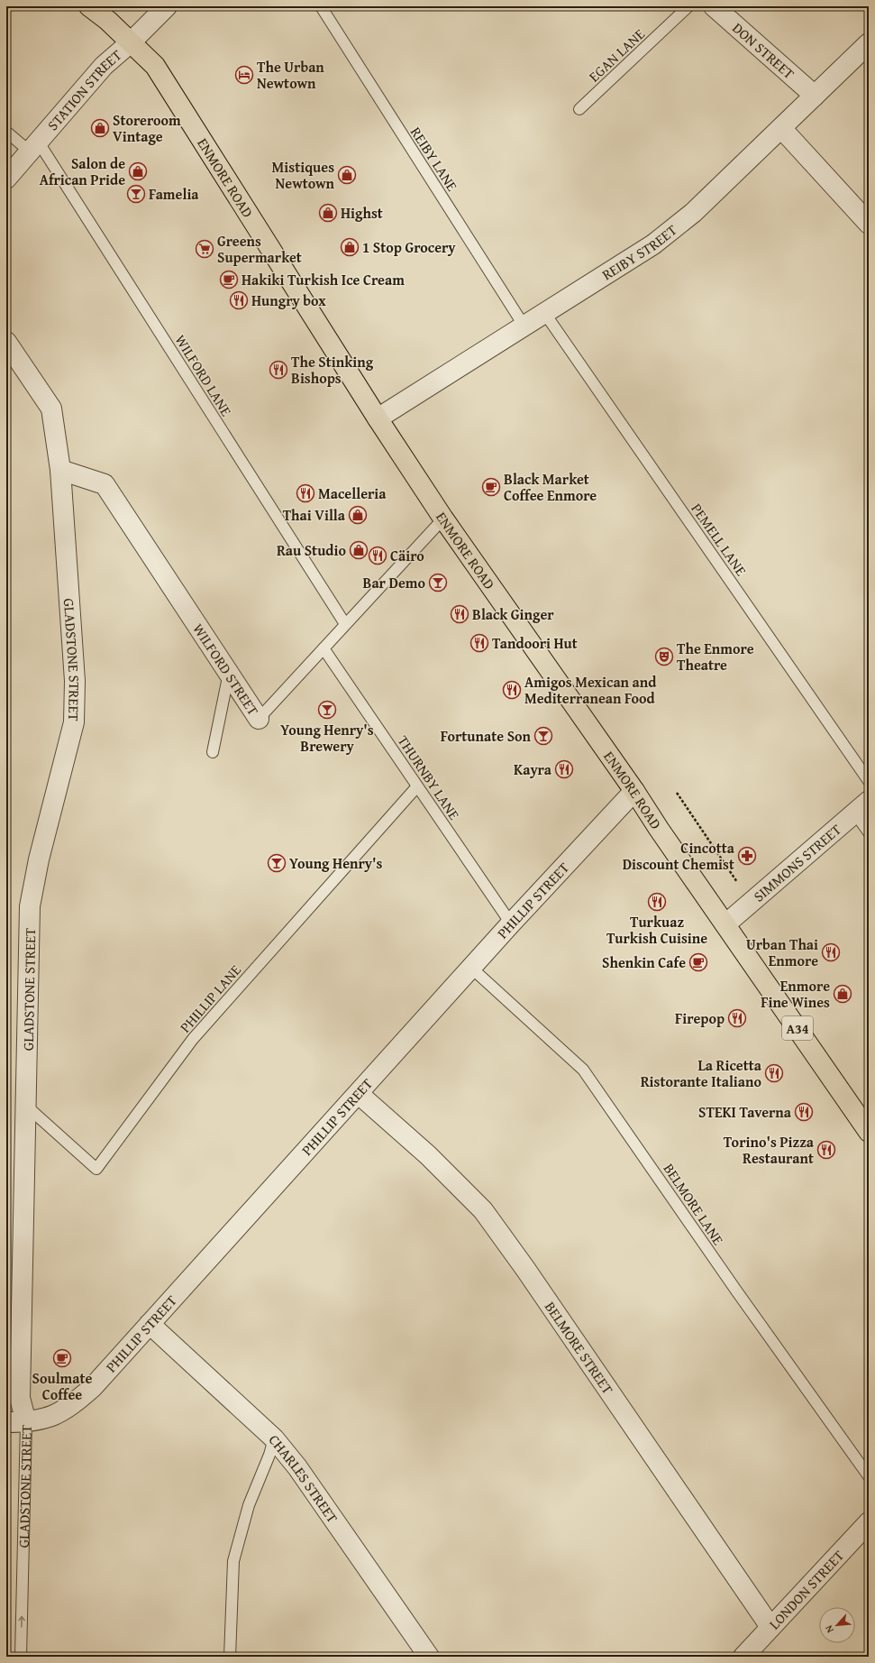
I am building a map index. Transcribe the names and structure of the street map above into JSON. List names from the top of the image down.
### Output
{
  "streets": {
    "highway": ["ENMORE ROAD", "A34"],
    "street": [
      "DON STREET",
      "STATION STREET",
      "REIBY STREET",
      "GLADSTONE STREET",
      "WILFORD STREET",
      "SIMMONS STREET",
      "PHILLIP STREET",
      "BELMORE STREET",
      "CHARLES STREET",
      "LONDON STREET"
    ],
    "lane": [
      "EGAN LANE",
      "REIBY LANE",
      "WILFORD LANE",
      "PEMELL LANE",
      "THURNBY LANE",
      "PHILLIP LANE",
      "BELMORE LANE"
    ]
  },
  "crossings": [
    ["DON STREET", "REIBY STREET"],
    ["STATION STREET", "ENMORE ROAD"],
    ["STATION STREET", "WILFORD LANE"],
    ["REIBY LANE", "REIBY STREET"],
    ["ENMORE ROAD", "REIBY STREET"],
    ["ENMORE ROAD", "WILFORD STREET"],
    ["ENMORE ROAD", "SIMMONS STREET"],
    ["ENMORE ROAD", "PHILLIP STREET"],
    ["REIBY STREET", "PEMELL LANE"],
    ["WILFORD LANE", "WILFORD STREET"],
    ["GLADSTONE STREET", "WILFORD STREET"],
    ["GLADSTONE STREET", "PHILLIP STREET"],
    ["GLADSTONE STREET", "PHILLIP LANE"],
    ["WILFORD STREET", "THURNBY LANE"],
    ["THURNBY LANE", "PHILLIP STREET"],
    ["THURNBY LANE", "PHILLIP LANE"],
    ["PHILLIP STREET", "BELMORE LANE"],
    ["PHILLIP STREET", "BELMORE STREET"],
    ["PHILLIP STREET", "CHARLES STREET"],
    ["BELMORE STREET", "LONDON STREET"]
  ],
  "places": {
    "hotel": ["The Urban Newtown"],
    "shop": [
      "Storeroom Vintage",
      "Salon de African Pride",
      "Mistiques Newtown",
      "Highst",
      "1 Stop Grocery",
      "Thai Villa",
      "Rau Studio",
      "Enmore Fine Wines"
    ],
    "bar": [
      "Famelia",
      "Bar Demo",
      "Young Henry's Brewery",
      "Fortunate Son",
      "Young Henry's"
    ],
    "supermarket": ["Greens Supermarket"],
    "cafe": [
      "Hakiki Turkish Ice Cream",
      "Black Market Coffee Enmore",
      "Shenkin Cafe",
      "Soulmate Coffee"
    ],
    "restaurant": [
      "Hungry box",
      "The Stinking Bishops",
      "Macelleria",
      "Cäiro",
      "Black Ginger",
      "Tandoori Hut",
      "Amigos Mexican and Mediterranean Food",
      "Kayra",
      "Turkuaz Turkish Cuisine",
      "Urban Thai Enmore",
      "Firepop",
      "La Ricetta Ristorante Italiano",
      "STEKI Taverna",
      "Torino's Pizza Restaurant"
    ],
    "theatre": ["The Enmore Theatre"],
    "pharmacy": ["Cincotta Discount Chemist"]
  },
  "north": "bottom left"
}
